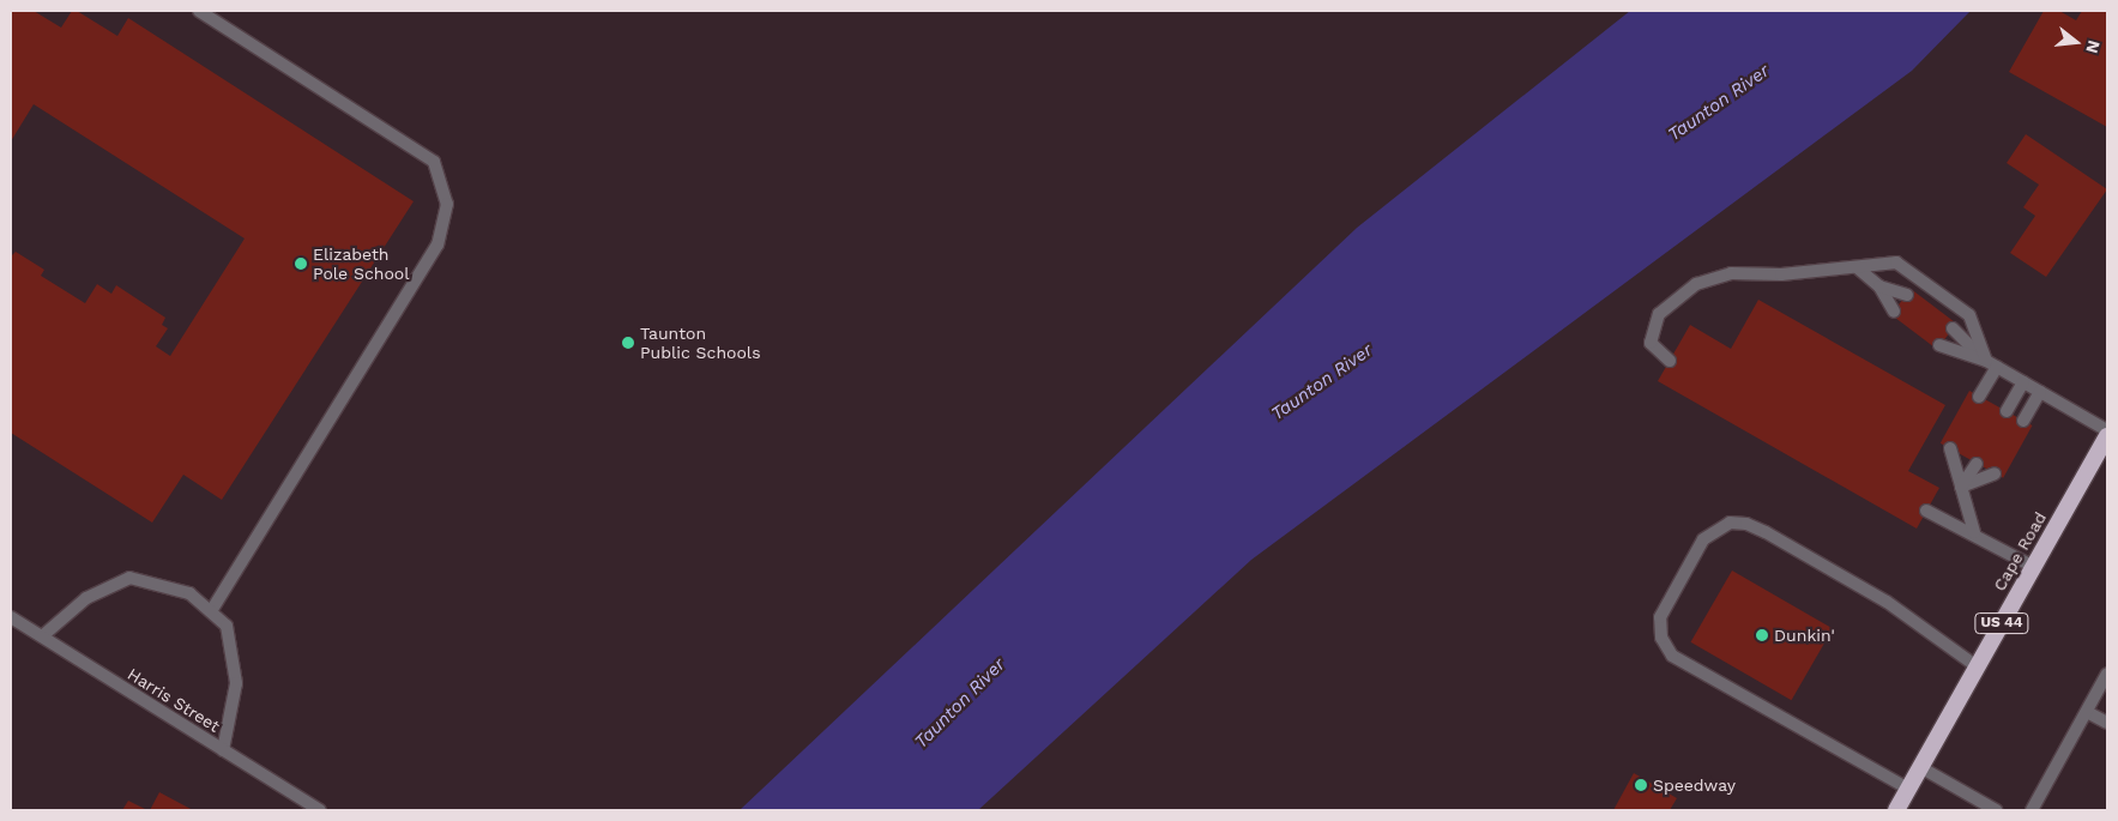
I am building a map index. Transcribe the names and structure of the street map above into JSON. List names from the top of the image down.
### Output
{
  "streets": {
    "highway": ["Cape Road", "US 44"],
    "street": ["Harris Street"]
  },
  "water": ["Taunton River"],
  "places": [
    "Elizabeth Pole School",
    "Taunton Public Schools",
    "Dunkin'",
    "Speedway"
  ],
  "north": "right"
}
